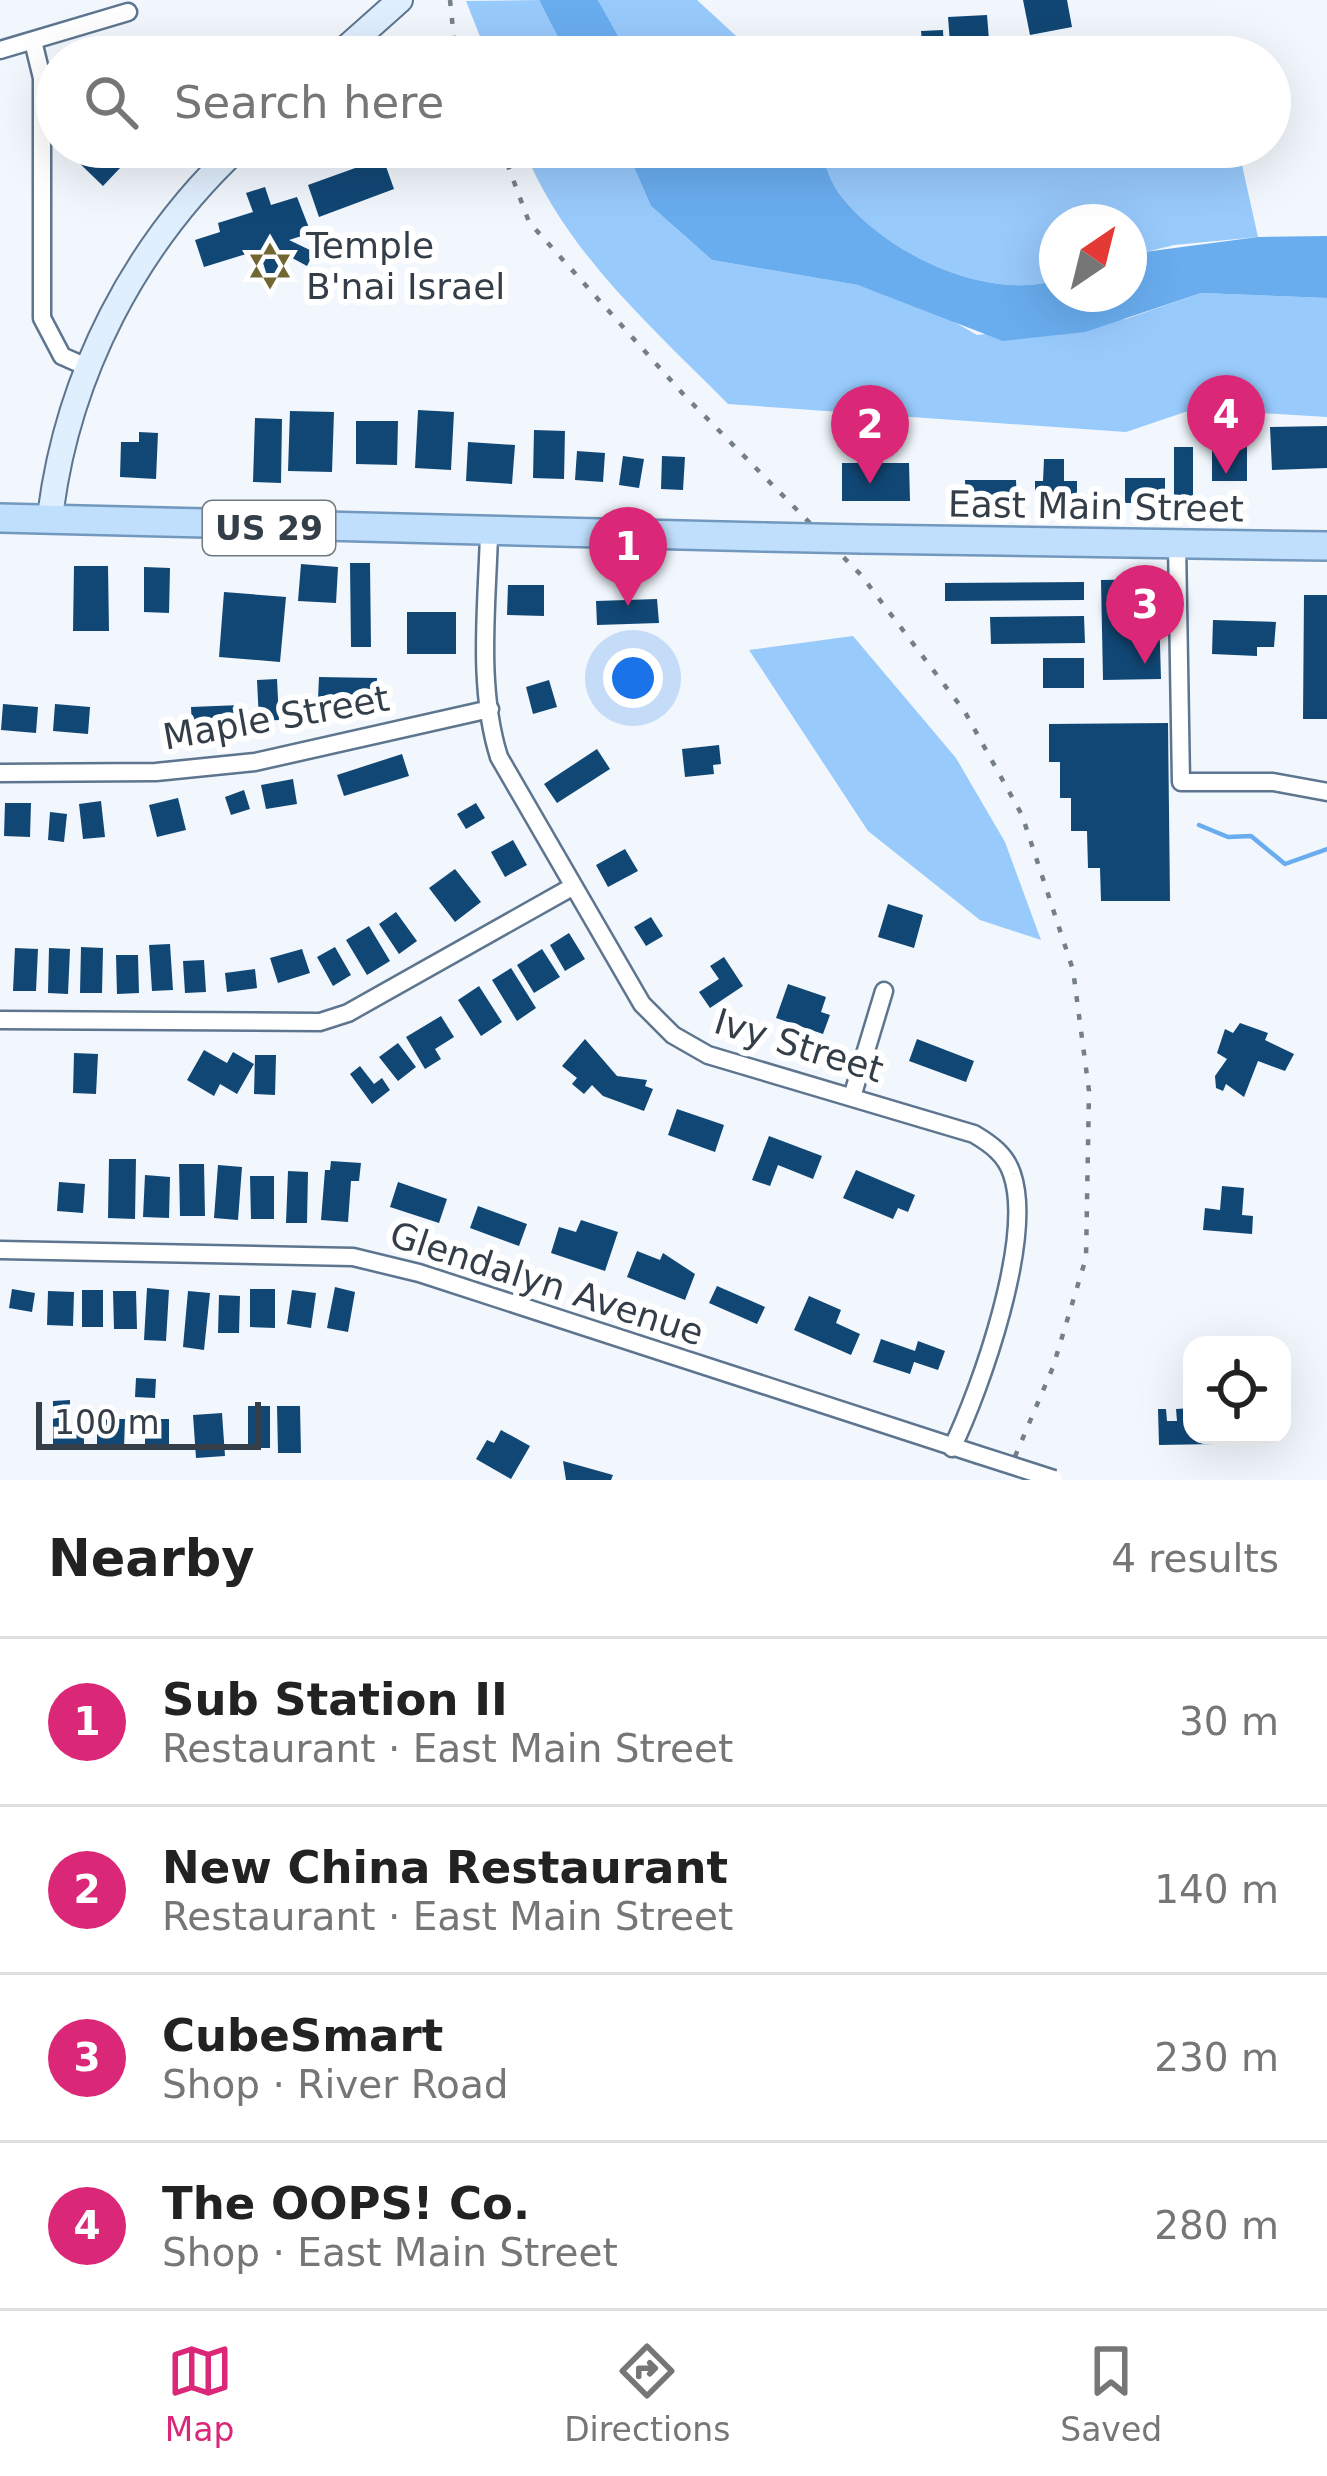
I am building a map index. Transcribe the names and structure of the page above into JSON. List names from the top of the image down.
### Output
{
  "streets": {
    "main road": ["East Main Street", "US 29"],
    "street": ["Maple Street", "Ivy Street", "Glendalyn Avenue"]
  },
  "crossings": [
    ["East Main Street", "Ivy Street"],
    ["Maple Street", "Ivy Street"],
    ["Ivy Street", "Glendalyn Avenue"]
  ],
  "places": {
    "synagogue": ["Temple B'nai Israel"]
  },
  "scale_bar": "100 m",
  "north": "top right",
  "page": {
    "search": "Search here",
    "pins": [
      "4",
      "2",
      "1",
      "3"
    ],
    "scale": "100 m",
    "heading": ["Nearby", "4 results"],
    "list": [
      {
        "mark": "1",
        "name": "Sub Station II",
        "note": "Restaurant · East Main Street",
        "value": "30 m"
      },
      {
        "mark": "2",
        "name": "New China Restaurant",
        "note": "Restaurant · East Main Street",
        "value": "140 m"
      },
      {
        "mark": "3",
        "name": "CubeSmart",
        "note": "Shop · River Road",
        "value": "230 m"
      },
      {
        "mark": "4",
        "name": "The OOPS! Co.",
        "note": "Shop · East Main Street",
        "value": "280 m"
      }
    ],
    "nav": ["Map", "Directions", "Saved"]
  }
}
